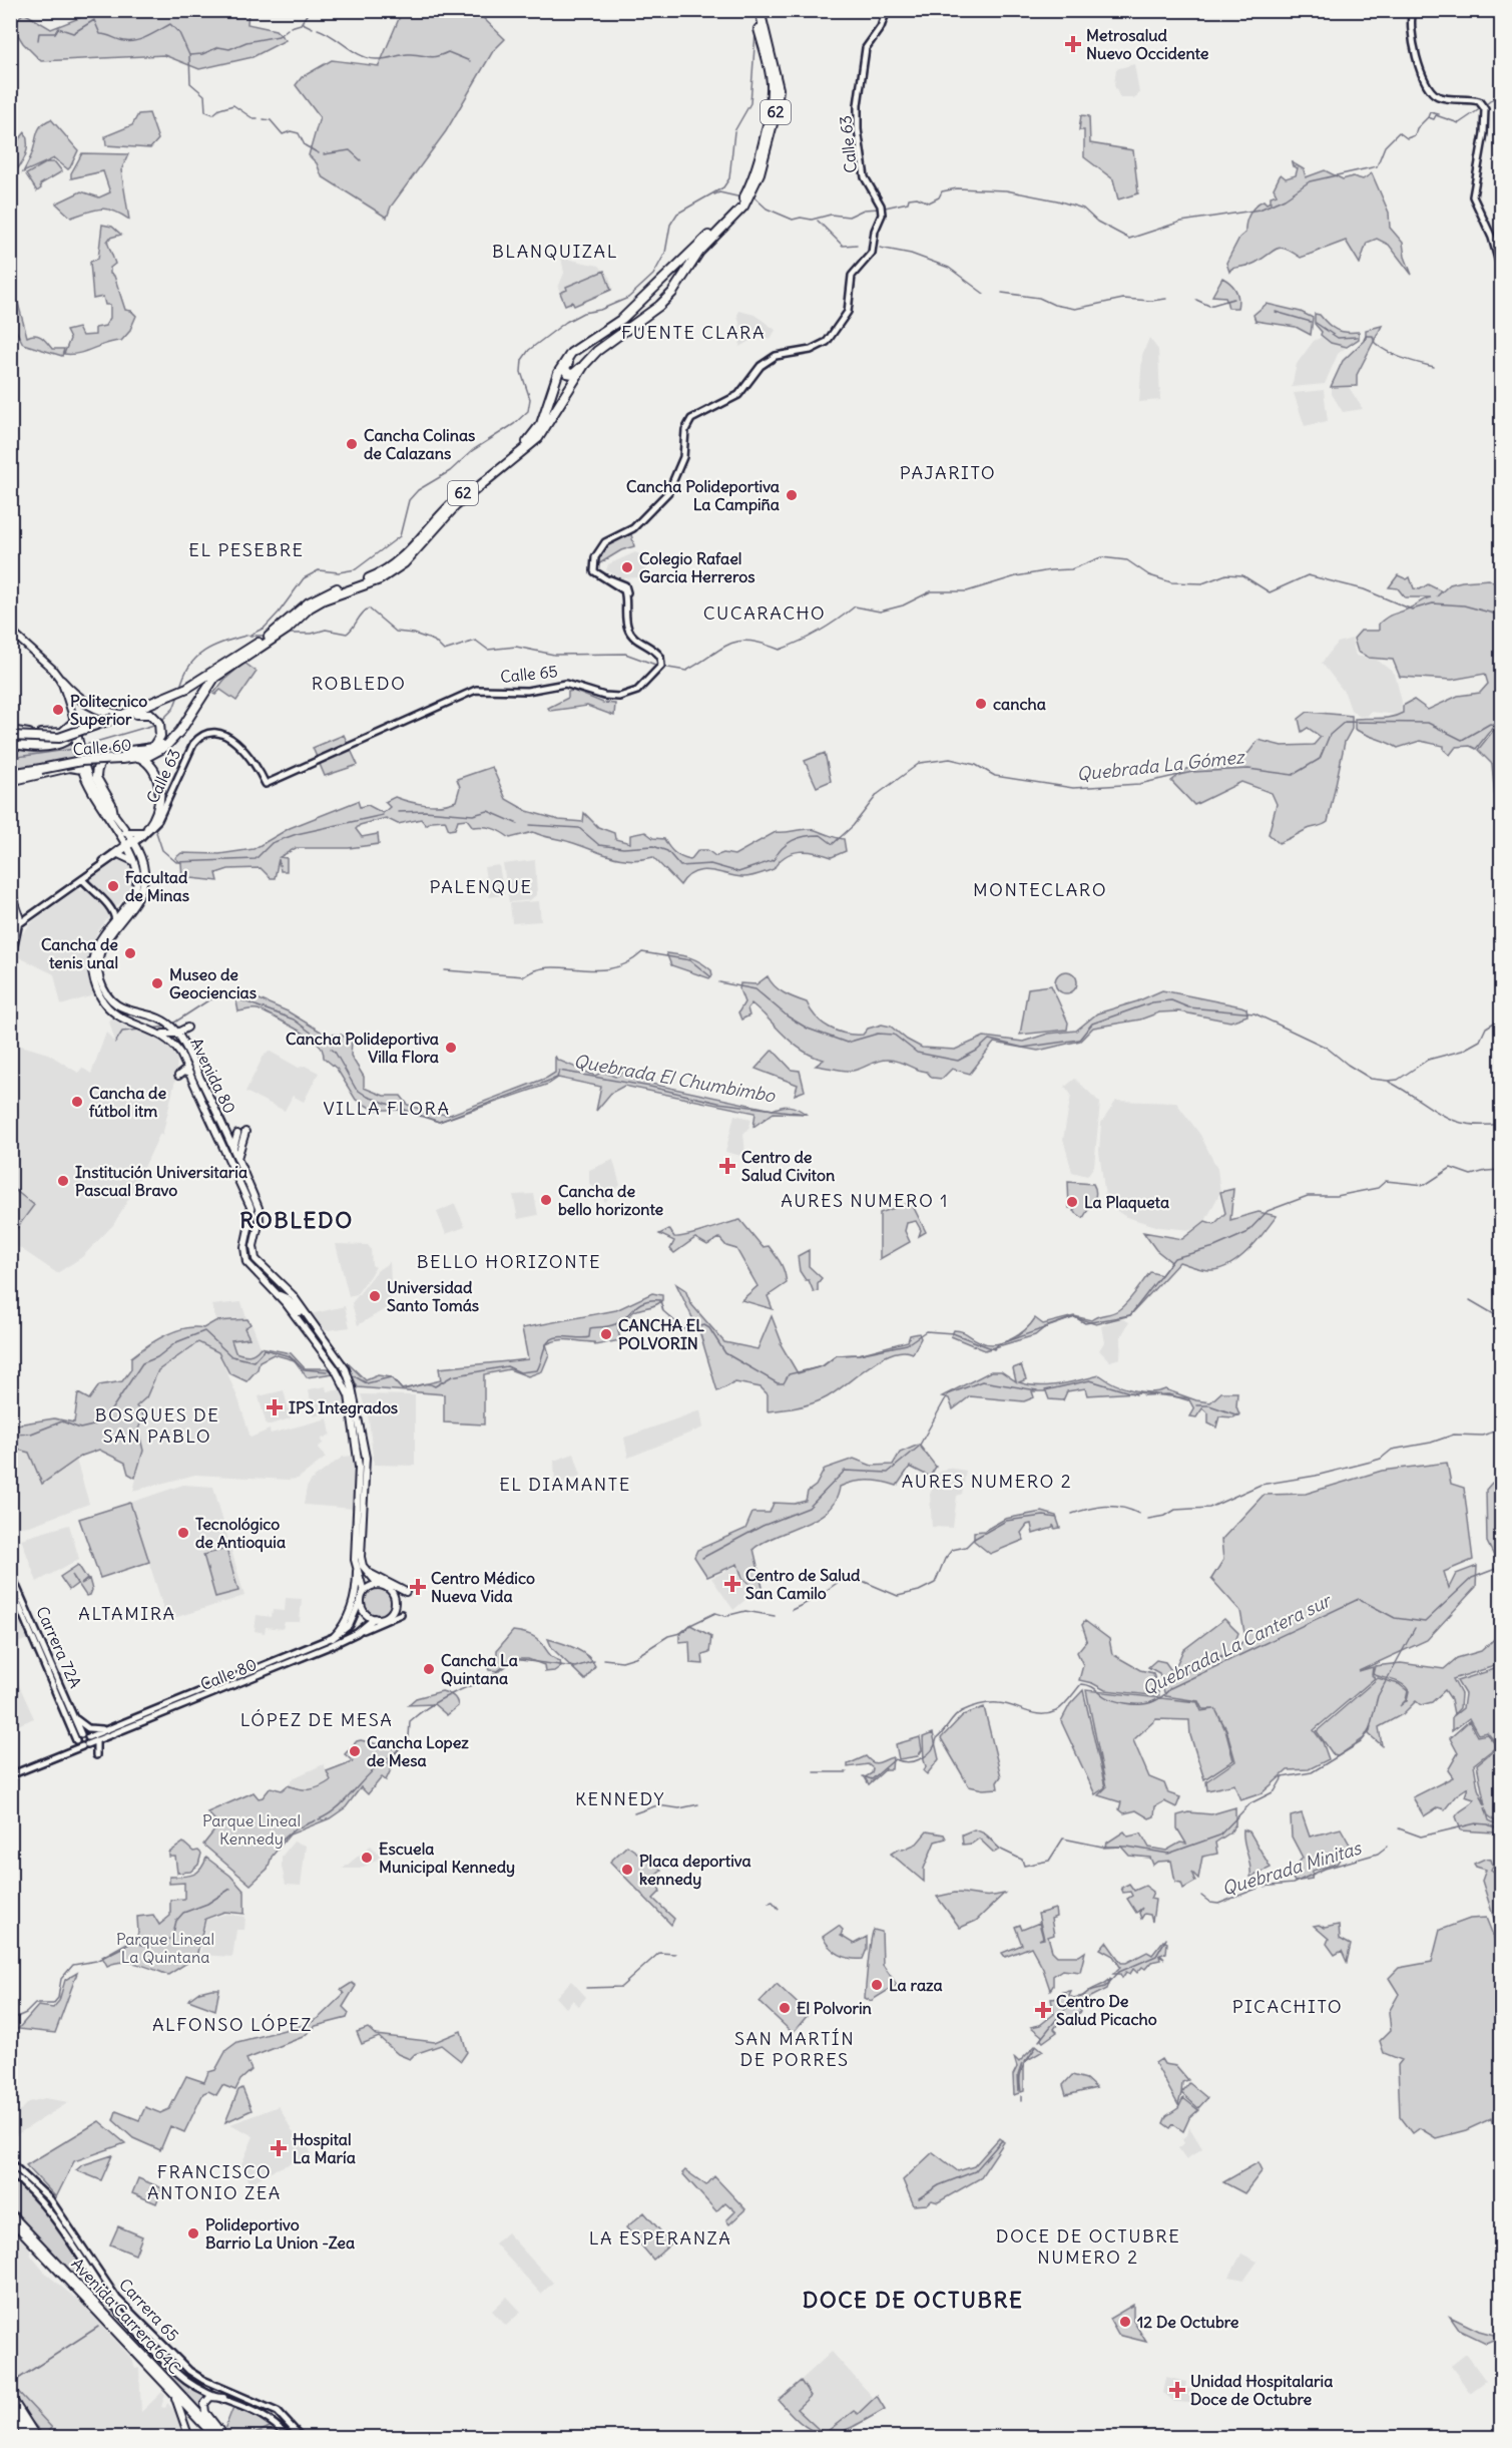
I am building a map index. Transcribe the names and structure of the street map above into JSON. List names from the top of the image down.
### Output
{
  "streets": {
    "highway": ["62", "Calle 60"],
    "main road": [
      "Calle 63",
      "Calle 65",
      "Avenida 80",
      "Carrera 72A",
      "Calle 80",
      "Carrera 65",
      "Avenida Carrera 64C"
    ]
  },
  "crossings": [
    ["62", "Calle 60"],
    ["Calle 63", "Calle 65"],
    ["Avenida 80", "Calle 80"]
  ],
  "districts": [
    "BLANQUIZAL",
    "FUENTE CLARA",
    "PAJARITO",
    "EL PESEBRE",
    "CUCARACHO",
    "ROBLEDO",
    "PALENQUE",
    "MONTECLARO",
    "VILLA FLORA",
    "AURES NUMERO 1",
    "ROBLEDO",
    "BELLO HORIZONTE",
    "BOSQUES DE SAN PABLO",
    "AURES NUMERO 2",
    "EL DIAMANTE",
    "ALTAMIRA",
    "LÓPEZ DE MESA",
    "KENNEDY",
    "PICACHITO",
    "ALFONSO LÓPEZ",
    "SAN MARTÍN DE PORRES",
    "FRANCISCO ANTONIO ZEA",
    "DOCE DE OCTUBRE NUMERO 2",
    "LA ESPERANZA",
    "DOCE DE OCTUBRE"
  ],
  "water": [
    "Quebrada La Gómez",
    "Quebrada El Chumbimbo",
    "Quebrada La Cantera sur",
    "Quebrada Minitas"
  ],
  "parks": ["Parque Lineal Kennedy", "Parque Lineal La Quintana"],
  "places": {
    "health": [
      "Metrosalud Nuevo Occidente",
      "Centro de Salud Civiton",
      "IPS Integrados",
      "Centro de Salud San Camilo",
      "Centro Médico Nueva Vida",
      "Centro De Salud Picacho",
      "Hospital La María",
      "Unidad Hospitalaria Doce de Octubre"
    ],
    "other": [
      "Cancha Colinas de Calazans",
      "Cancha Polideportiva La Campiña",
      "Colegio Rafael Garcia Herreros",
      "cancha",
      "Politecnico Superior",
      "Facultad de Minas",
      "Cancha de tenis unal",
      "Museo de Geociencias",
      "Cancha Polideportiva Villa Flora",
      "Cancha de fútbol itm",
      "Institución Universitaria Pascual Bravo",
      "Cancha de bello horizonte",
      "La Plaqueta",
      "Universidad Santo Tomás",
      "CANCHA EL POLVORIN",
      "Tecnológico de Antioquia",
      "Cancha La Quintana",
      "Cancha Lopez de Mesa",
      "Escuela Municipal Kennedy",
      "Placa deportiva kennedy",
      "La raza",
      "El Polvorin",
      "Polideportivo Barrio La Union -Zea",
      "12 De Octubre"
    ]
  }
}
